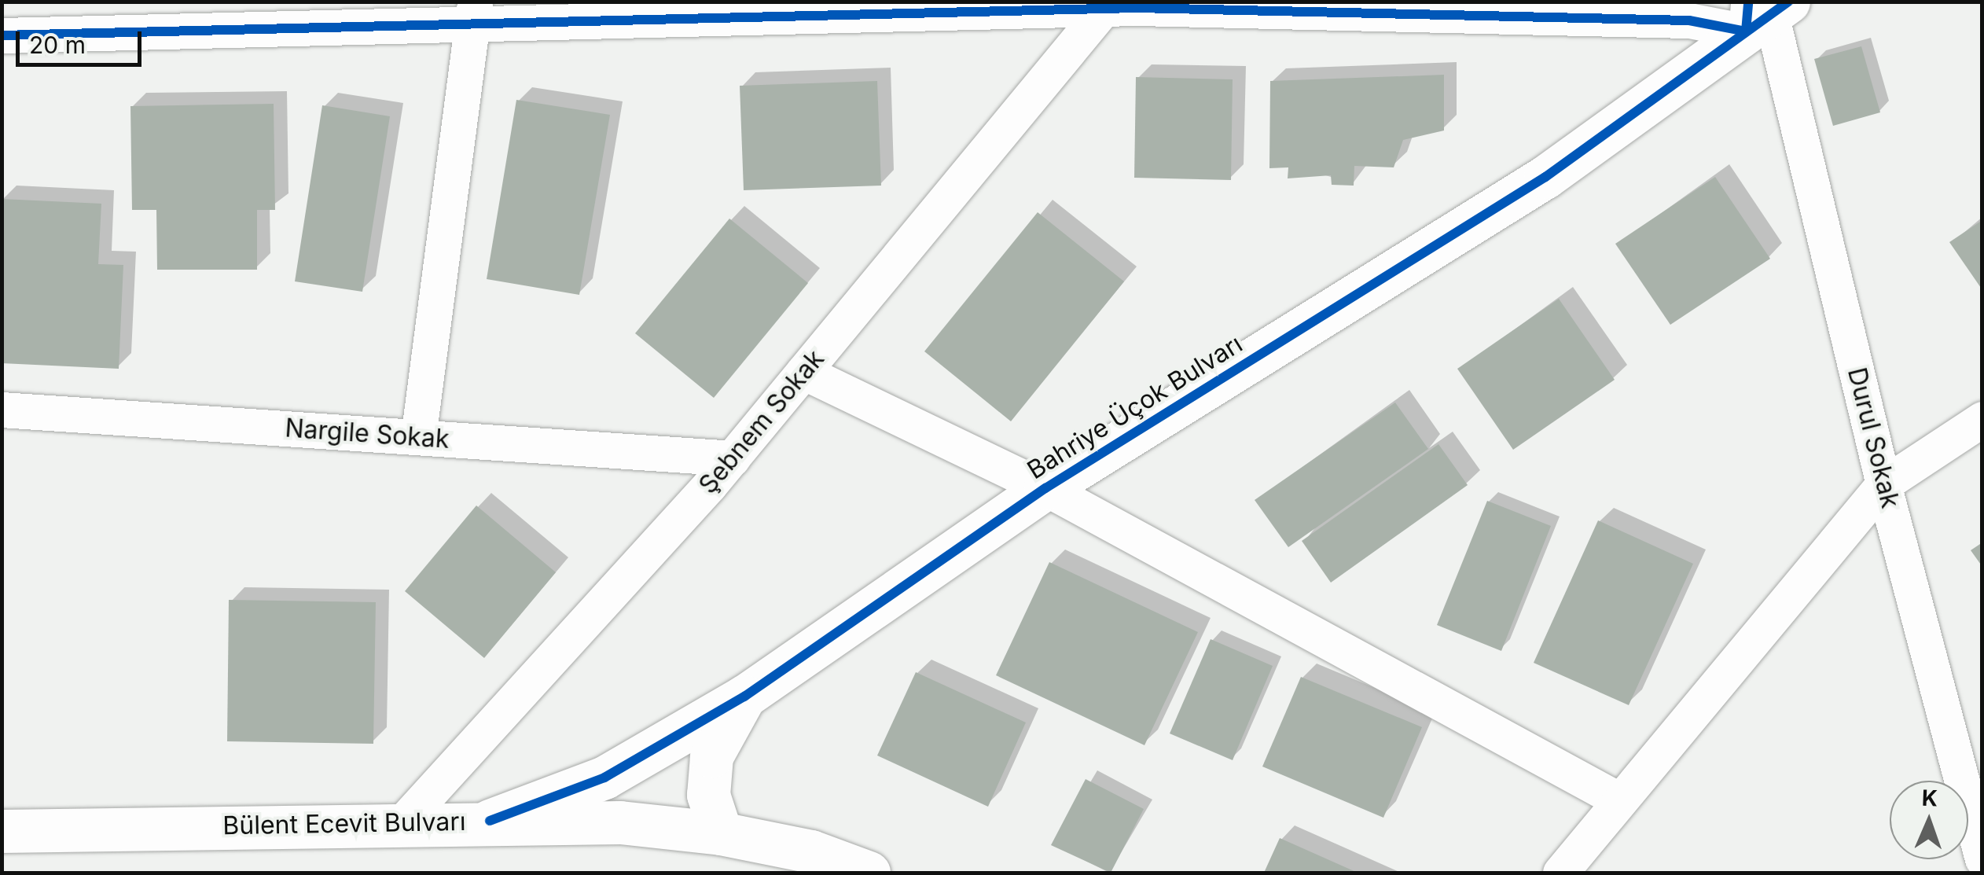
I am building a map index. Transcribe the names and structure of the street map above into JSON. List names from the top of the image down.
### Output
{
  "streets": {
    "street": [
      "Bahriye Üçok Bulvarı",
      "Şebnem Sokak",
      "Nargile Sokak",
      "Durul Sokak",
      "Bülent Ecevit Bulvarı"
    ]
  },
  "crossings": [
    ["Bahriye Üçok Bulvarı", "Durul Sokak"],
    ["Bahriye Üçok Bulvarı", "Bülent Ecevit Bulvarı"],
    ["Şebnem Sokak", "Nargile Sokak"],
    ["Şebnem Sokak", "Bülent Ecevit Bulvarı"]
  ],
  "scale_bar": "20 m",
  "north": "top"
}
